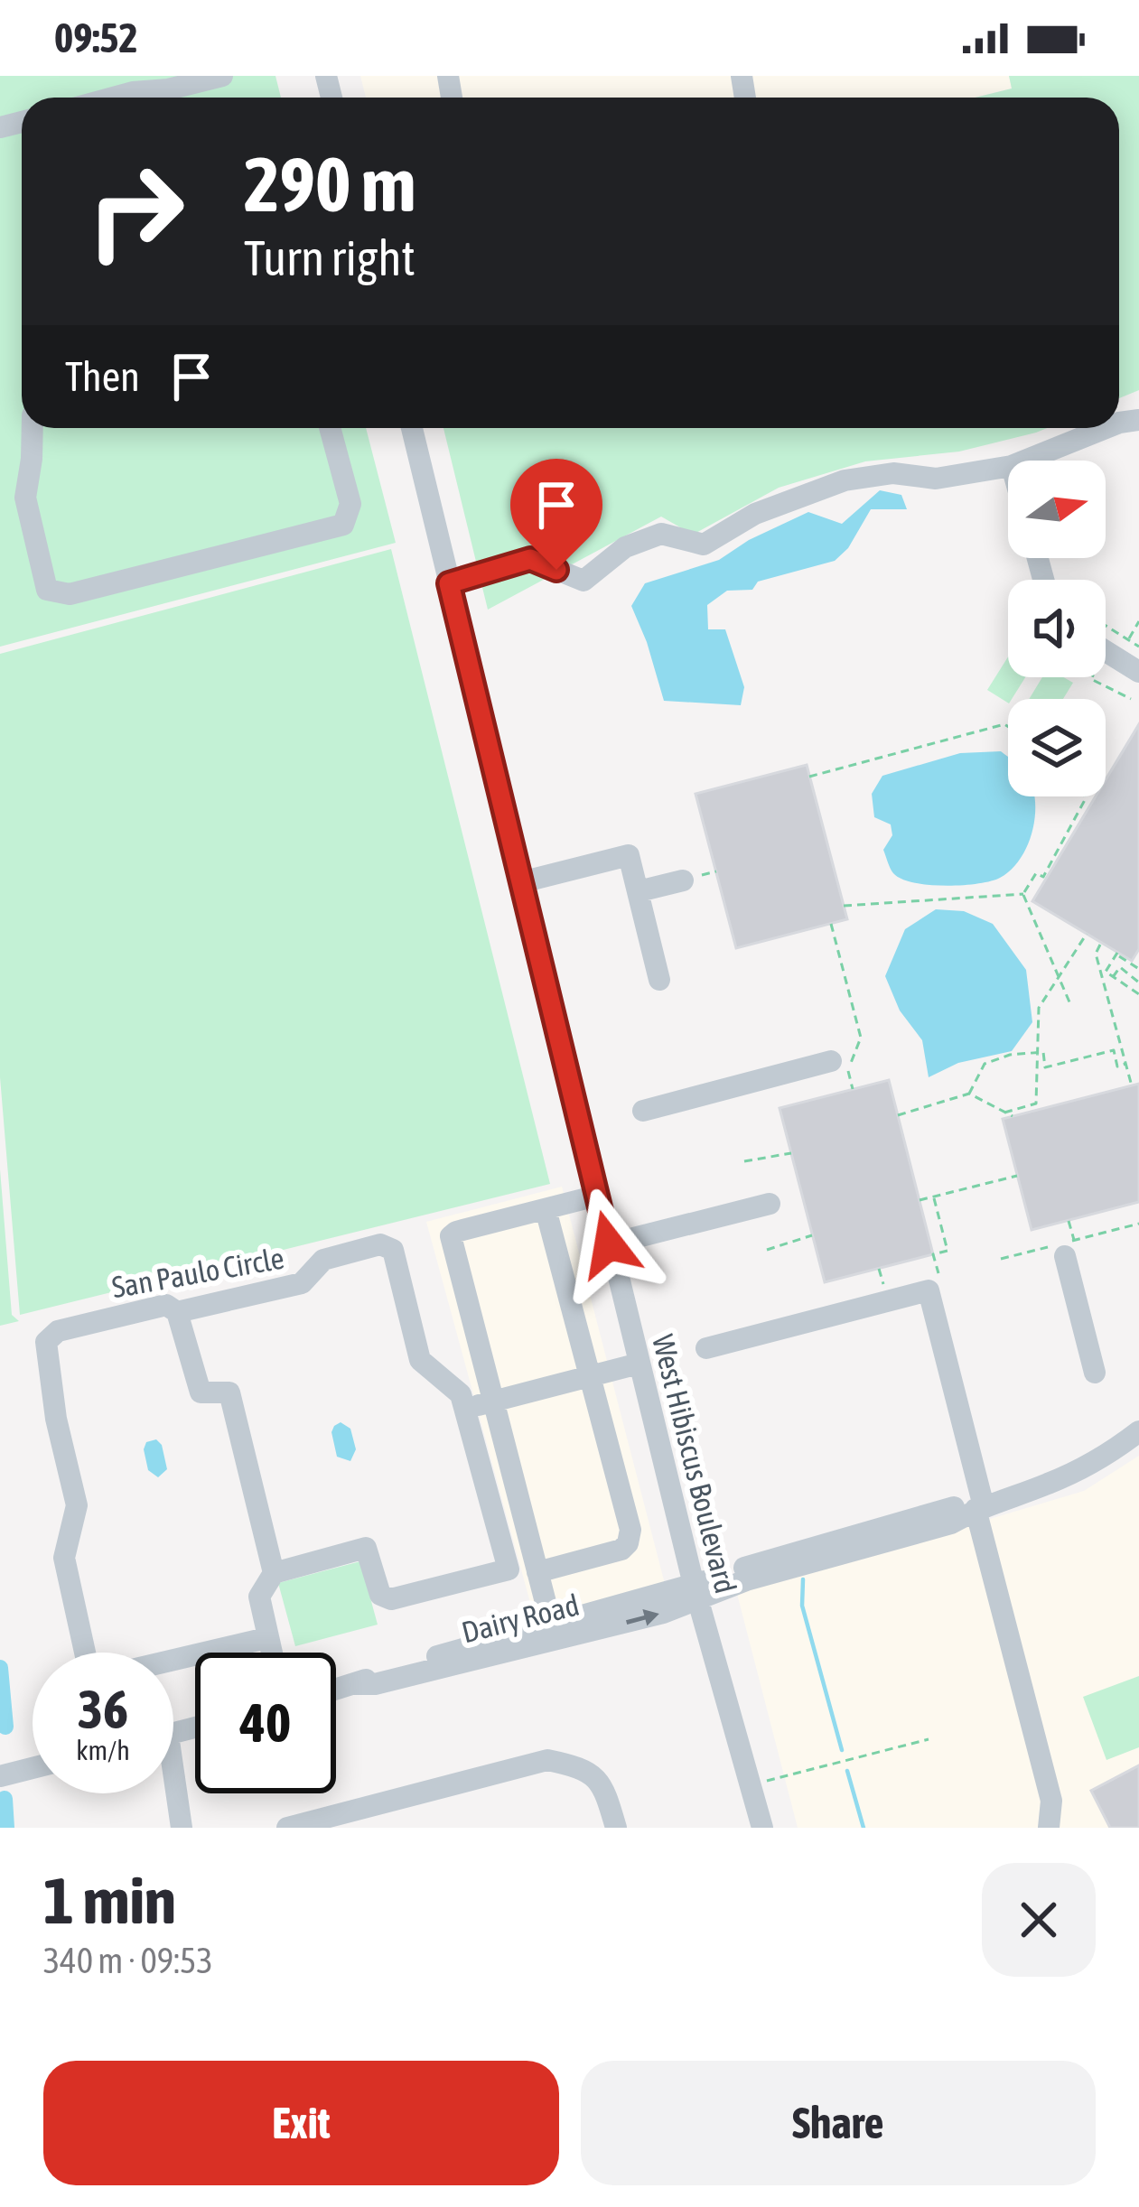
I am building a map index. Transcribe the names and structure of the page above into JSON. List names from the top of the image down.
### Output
{
  "streets": {
    "street": ["San Paulo Circle", "West Hibiscus Boulevard", "Dairy Road"]
  },
  "crossings": [
    ["West Hibiscus Boulevard", "Dairy Road"]
  ],
  "north": "right",
  "page": {
    "status": "09:52",
    "turn": ["290 m", "Turn right"],
    "then": "Then",
    "speed": "36 km/h",
    "limit": "40",
    "heading": ["1 min", "340 m · 09:53"],
    "buttons": ["Exit", "Share"]
  }
}
